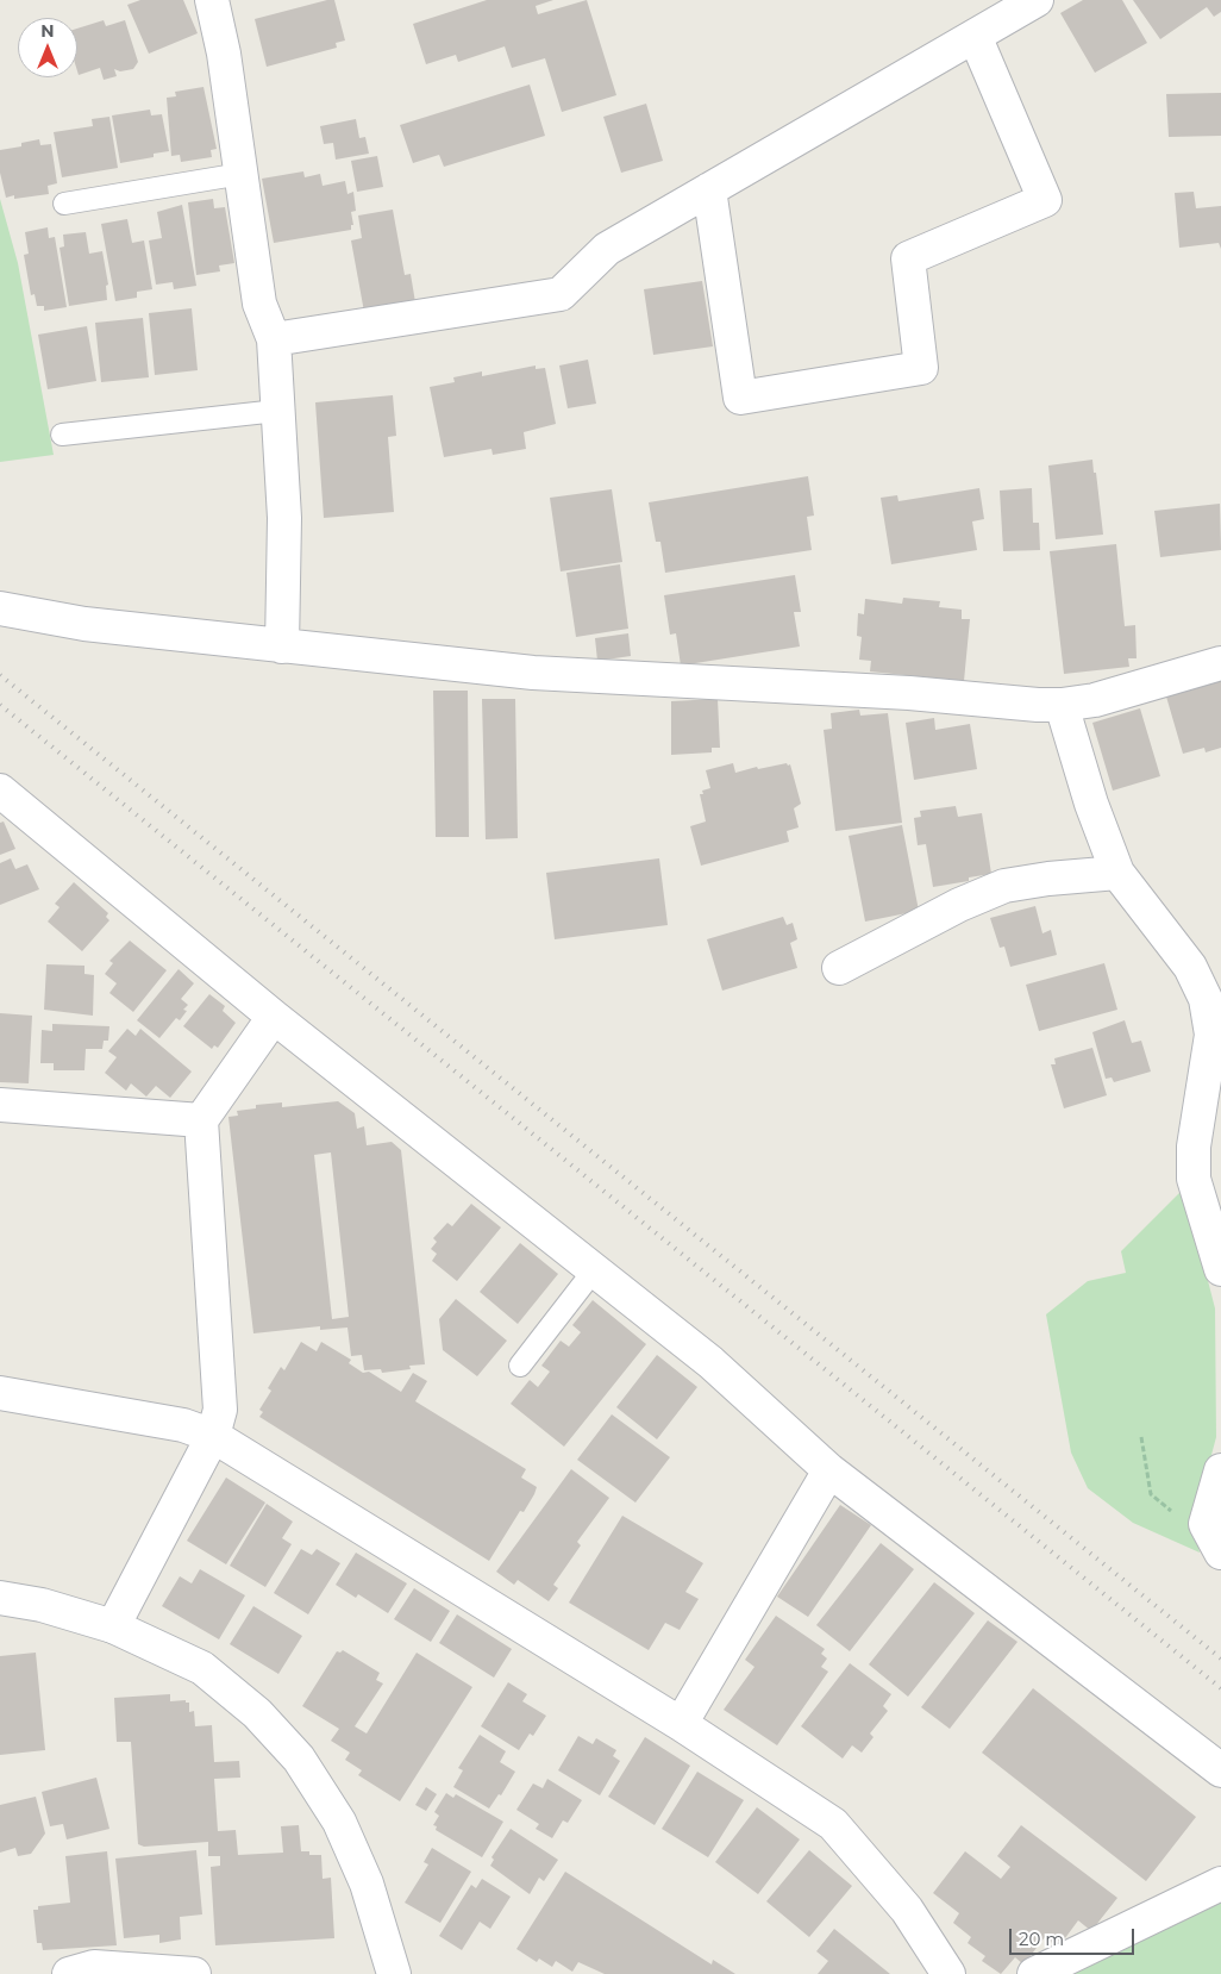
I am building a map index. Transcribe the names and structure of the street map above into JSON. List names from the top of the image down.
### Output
{
  "scale_bar": "20 m",
  "north": "top"
}
